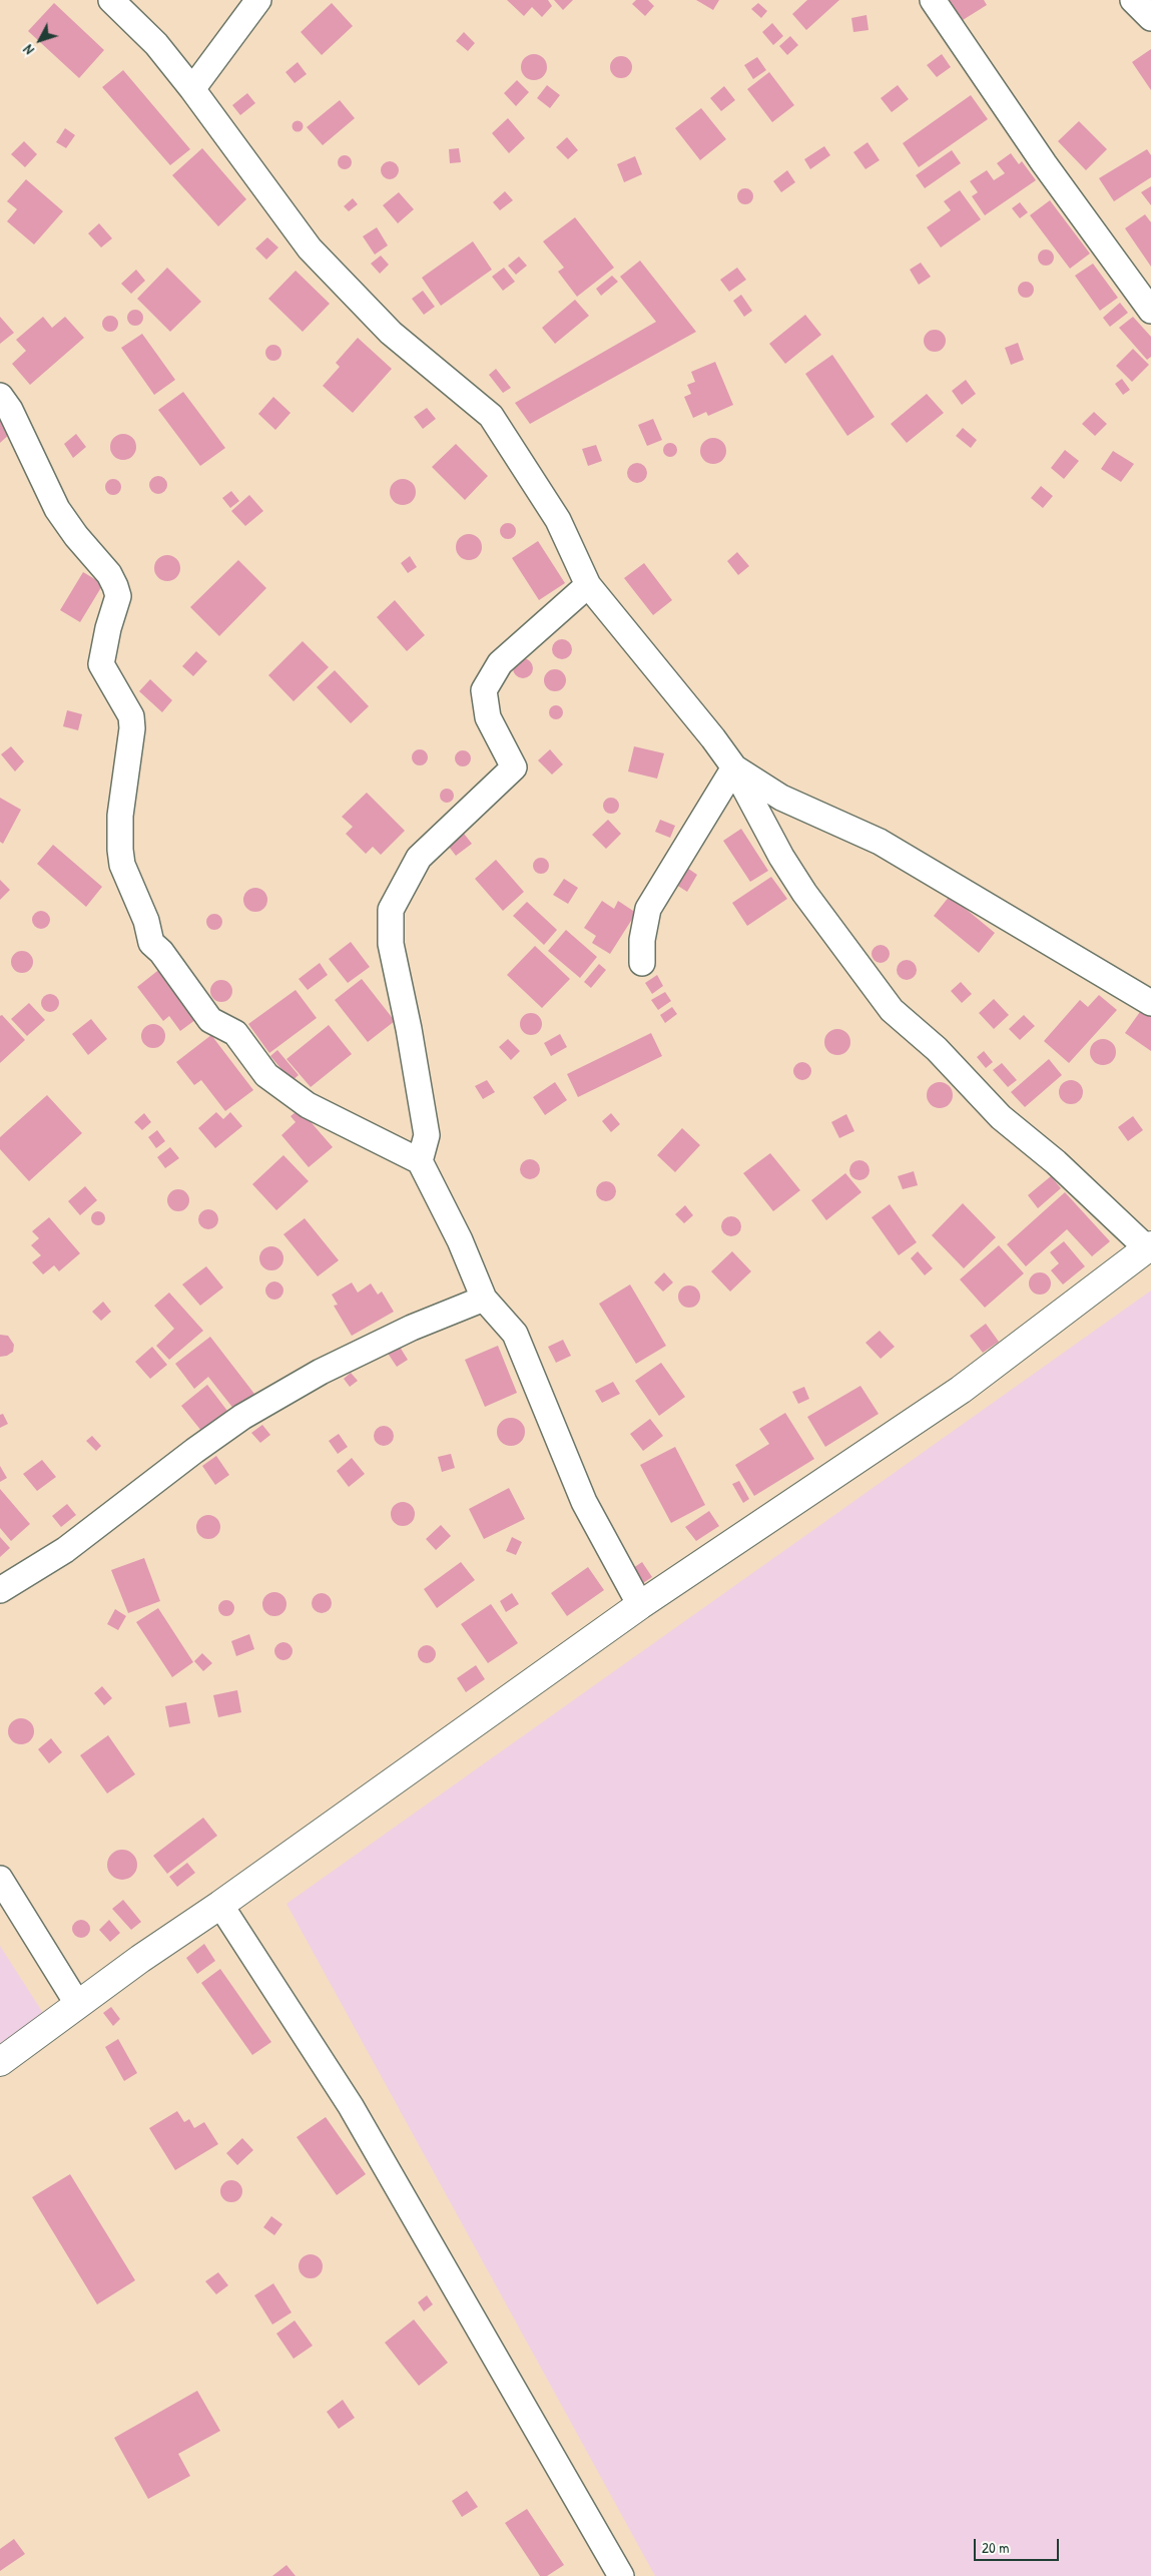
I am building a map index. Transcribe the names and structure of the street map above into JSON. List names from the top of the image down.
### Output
{
  "scale_bar": "20 m",
  "north": "bottom left"
}
